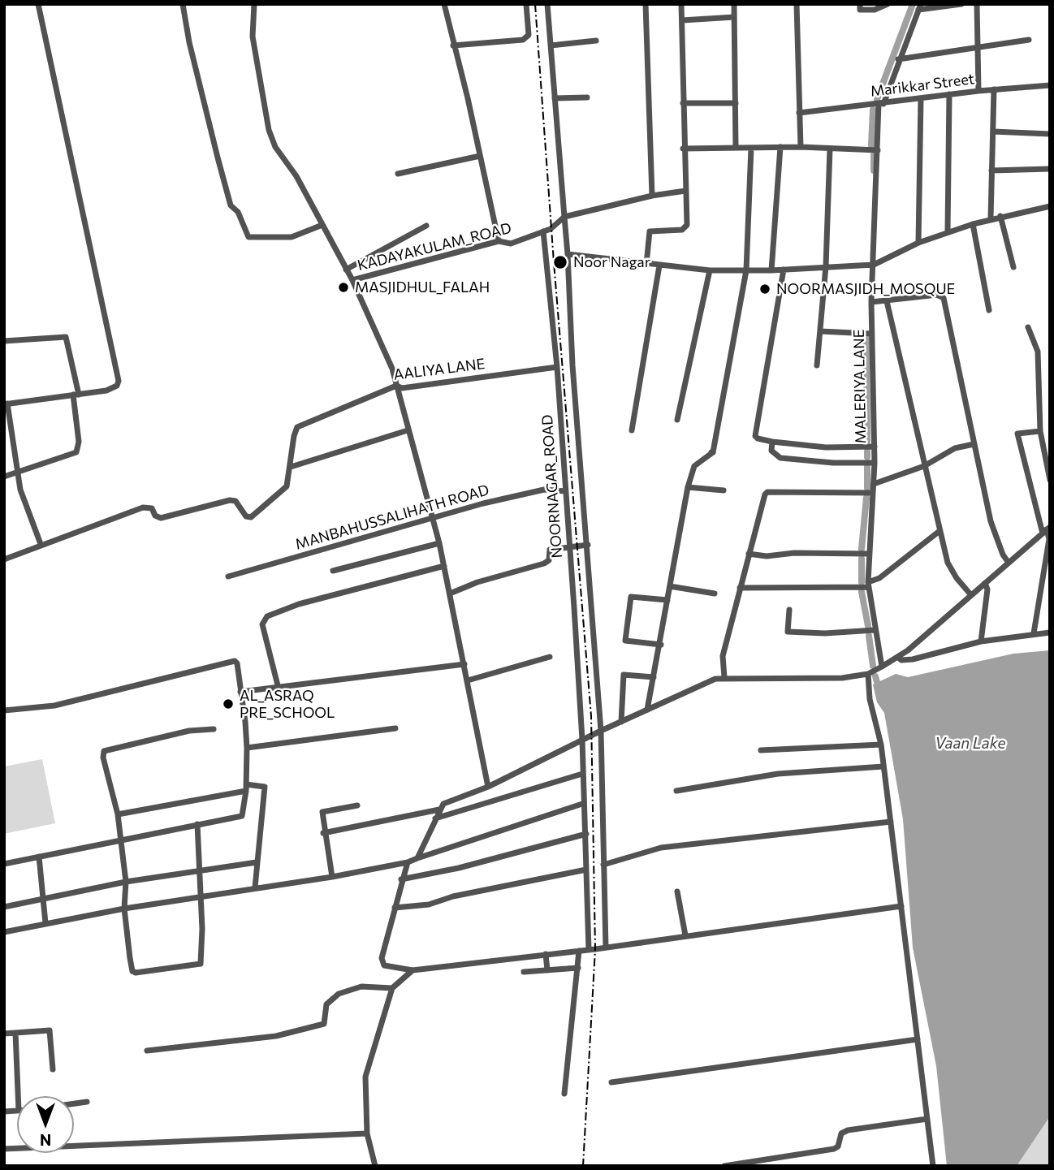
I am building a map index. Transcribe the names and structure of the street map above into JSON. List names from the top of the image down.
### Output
{
  "streets": {
    "street": [
      "Marikkar Street",
      "KADAYAKULAM_ROAD",
      "AALIYA LANE",
      "MALERIYA LANE",
      "NOORNAGAR_ROAD",
      "MANBAHUSSALIHATH ROAD"
    ]
  },
  "crossings": [
    ["Marikkar Street", "MALERIYA LANE"],
    ["KADAYAKULAM_ROAD", "NOORNAGAR_ROAD"],
    ["AALIYA LANE", "NOORNAGAR_ROAD"],
    ["NOORNAGAR_ROAD", "MANBAHUSSALIHATH ROAD"]
  ],
  "water": ["Vaan Lake"],
  "places": [
    "Noor Nagar",
    "MASJIDHUL_FALAH",
    "NOORMASJIDH_MOSQUE",
    "AL_ASRAQ PRE_SCHOOL"
  ],
  "north": "bottom"
}
